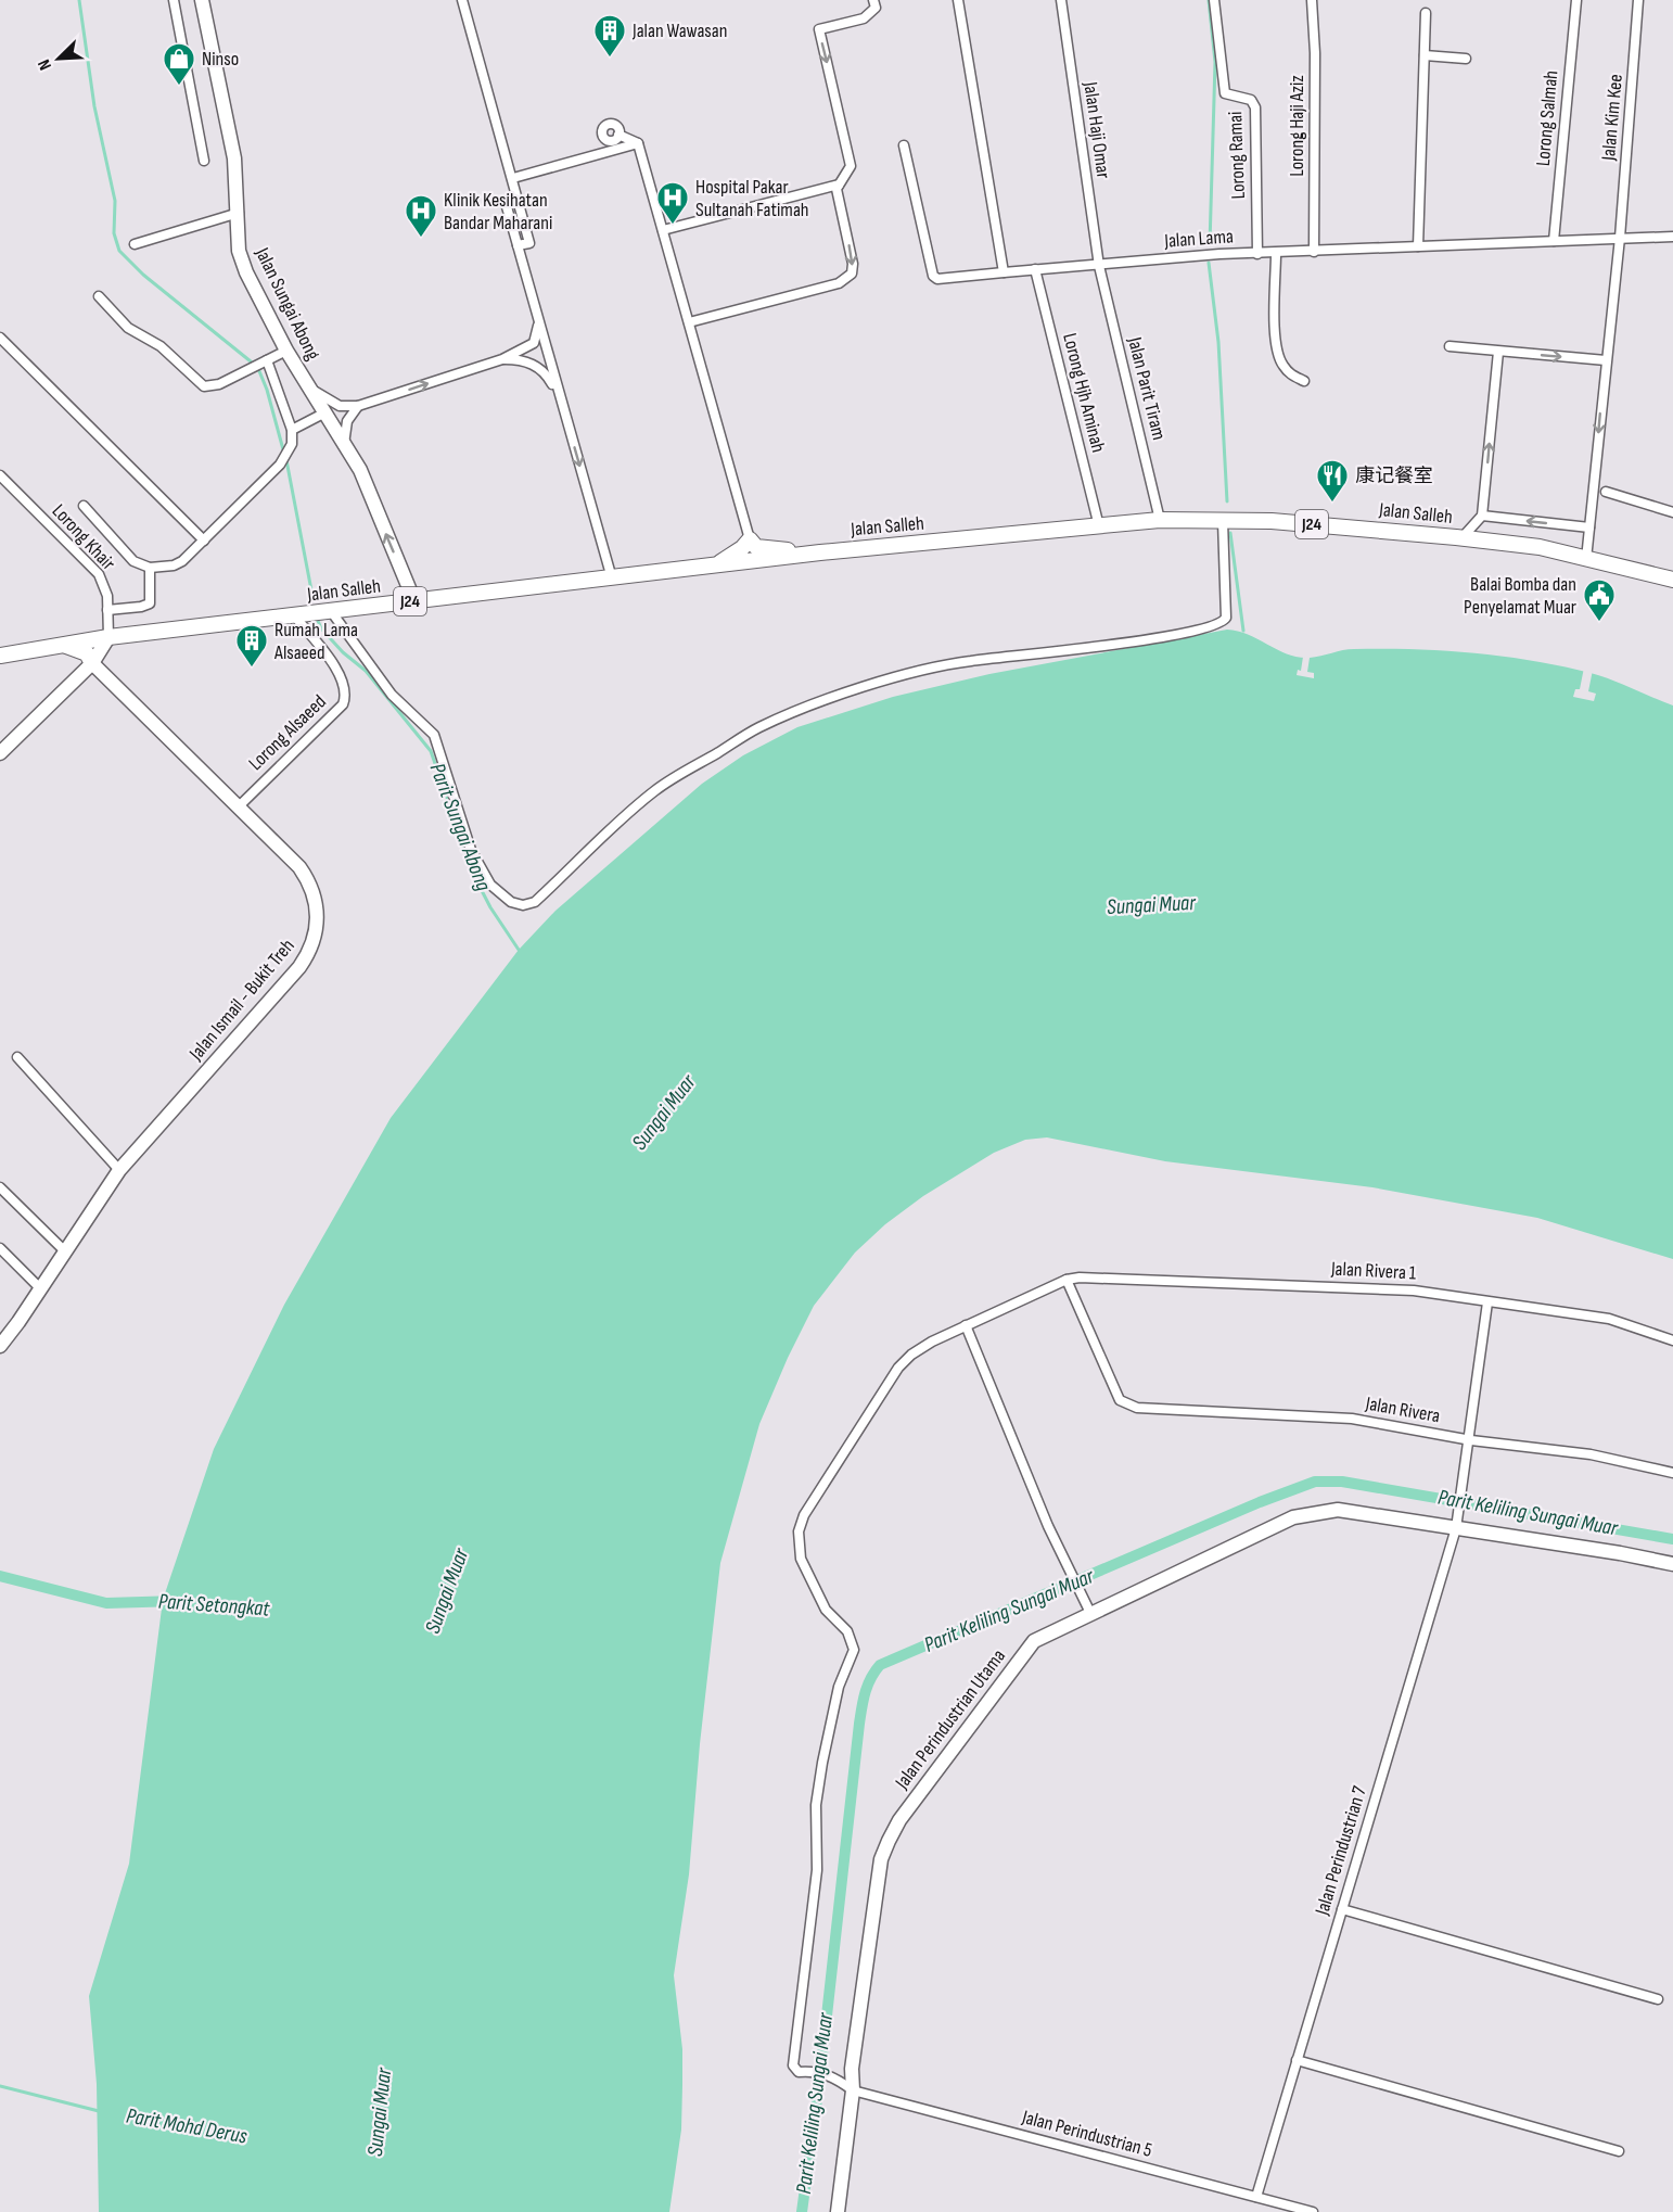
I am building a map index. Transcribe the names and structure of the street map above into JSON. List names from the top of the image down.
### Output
{
  "streets": {
    "main road": ["Jalan Salleh", "J24"],
    "street": [
      "Jalan Kim Kee",
      "Lorong Salmah",
      "Lorong Haji Aziz",
      "Jalan Haji Omar",
      "Lorong Ramai",
      "Jalan Lama",
      "Jalan Sungai Abong",
      "Jalan Parit Tiram",
      "Lorong Hjh Aminah",
      "Lorong Khair",
      "Lorong Alsaeed",
      "Jalan Ismail - Bukit Treh",
      "Jalan Rivera 1",
      "Jalan Rivera",
      "Jalan Perindustrian Utama",
      "Jalan Perindustrian 7",
      "Jalan Perindustrian 5"
    ]
  },
  "crossings": [
    ["Jalan Kim Kee", "Jalan Lama"],
    ["Jalan Kim Kee", "Jalan Salleh"],
    ["Lorong Salmah", "Jalan Lama"],
    ["Lorong Haji Aziz", "Jalan Lama"],
    ["Jalan Haji Omar", "Jalan Lama"],
    ["Jalan Haji Omar", "Jalan Parit Tiram"],
    ["Lorong Ramai", "Jalan Lama"],
    ["Jalan Lama", "Jalan Parit Tiram"],
    ["Jalan Lama", "Lorong Hjh Aminah"],
    ["Jalan Sungai Abong", "Jalan Salleh"],
    ["Jalan Parit Tiram", "Jalan Salleh"],
    ["Lorong Hjh Aminah", "Jalan Salleh"],
    ["Jalan Salleh", "J24"],
    ["Jalan Salleh", "Lorong Khair"],
    ["Jalan Salleh", "Lorong Alsaeed"],
    ["J24", "Lorong Khair"],
    ["Lorong Alsaeed", "Jalan Ismail - Bukit Treh"],
    ["Jalan Rivera 1", "Jalan Rivera"],
    ["Jalan Rivera 1", "Jalan Perindustrian 7"],
    ["Jalan Rivera", "Jalan Perindustrian 7"],
    ["Jalan Perindustrian Utama", "Jalan Perindustrian 7"],
    ["Jalan Perindustrian Utama", "Jalan Perindustrian 5"],
    ["Jalan Perindustrian 7", "Jalan Perindustrian 5"]
  ],
  "water": [
    "Parit Sungai Abong",
    "Sungai Muar",
    "Parit Keliling Sungai Muar",
    "Parit Setongkat",
    "Parit Mohd Derus"
  ],
  "places": {
    "building": ["Jalan Wawasan", "Rumah Lama Alsaeed"],
    "shop": ["Ninso"],
    "hospital": ["Hospital Pakar Sultanah Fatimah", "Klinik Kesihatan Bandar Maharani"],
    "restaurant": ["康记餐室"],
    "public building": ["Balai Bomba dan Penyelamat Muar"]
  },
  "north": "bottom left"
}
